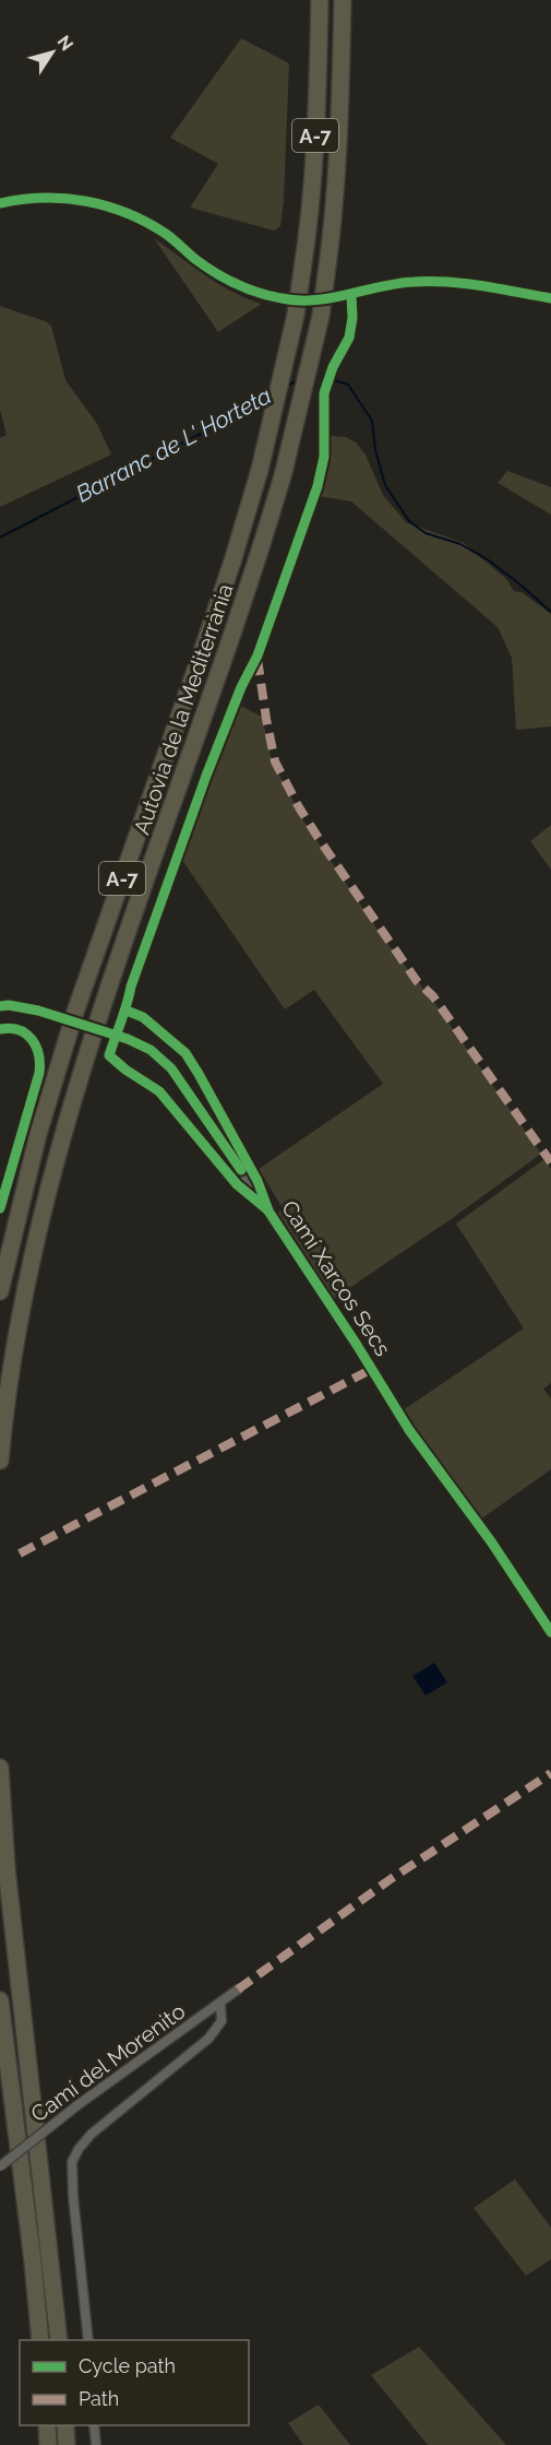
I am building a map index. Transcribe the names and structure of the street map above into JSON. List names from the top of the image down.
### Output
{
  "streets": {
    "highway": ["A-7", "Autovia de la Mediterrània"],
    "street": ["Camí Xarcos Secs", "Camí del Morenito"]
  },
  "water": ["Barranc de L' Horteta"],
  "legend": ["Cycle path", "Path"],
  "north": "top right"
}
